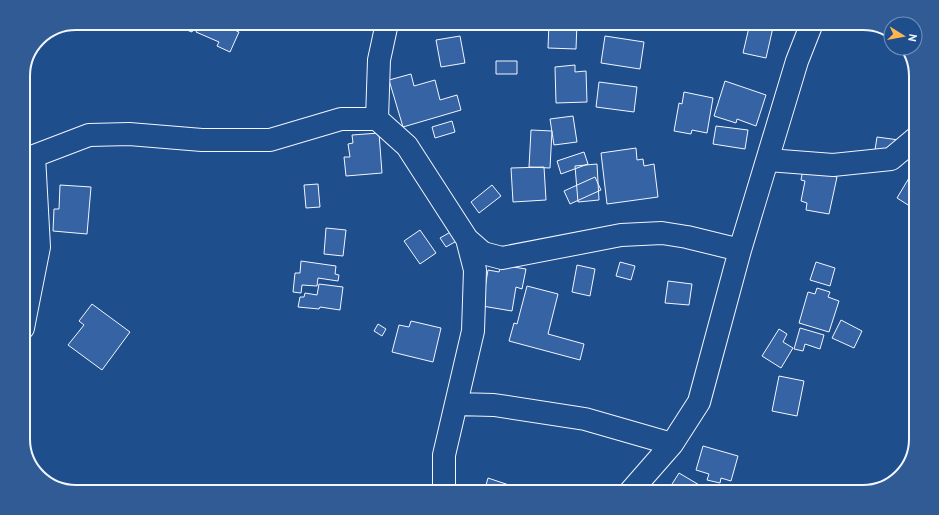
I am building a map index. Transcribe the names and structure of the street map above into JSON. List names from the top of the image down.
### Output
{
  "north": "right"
}
